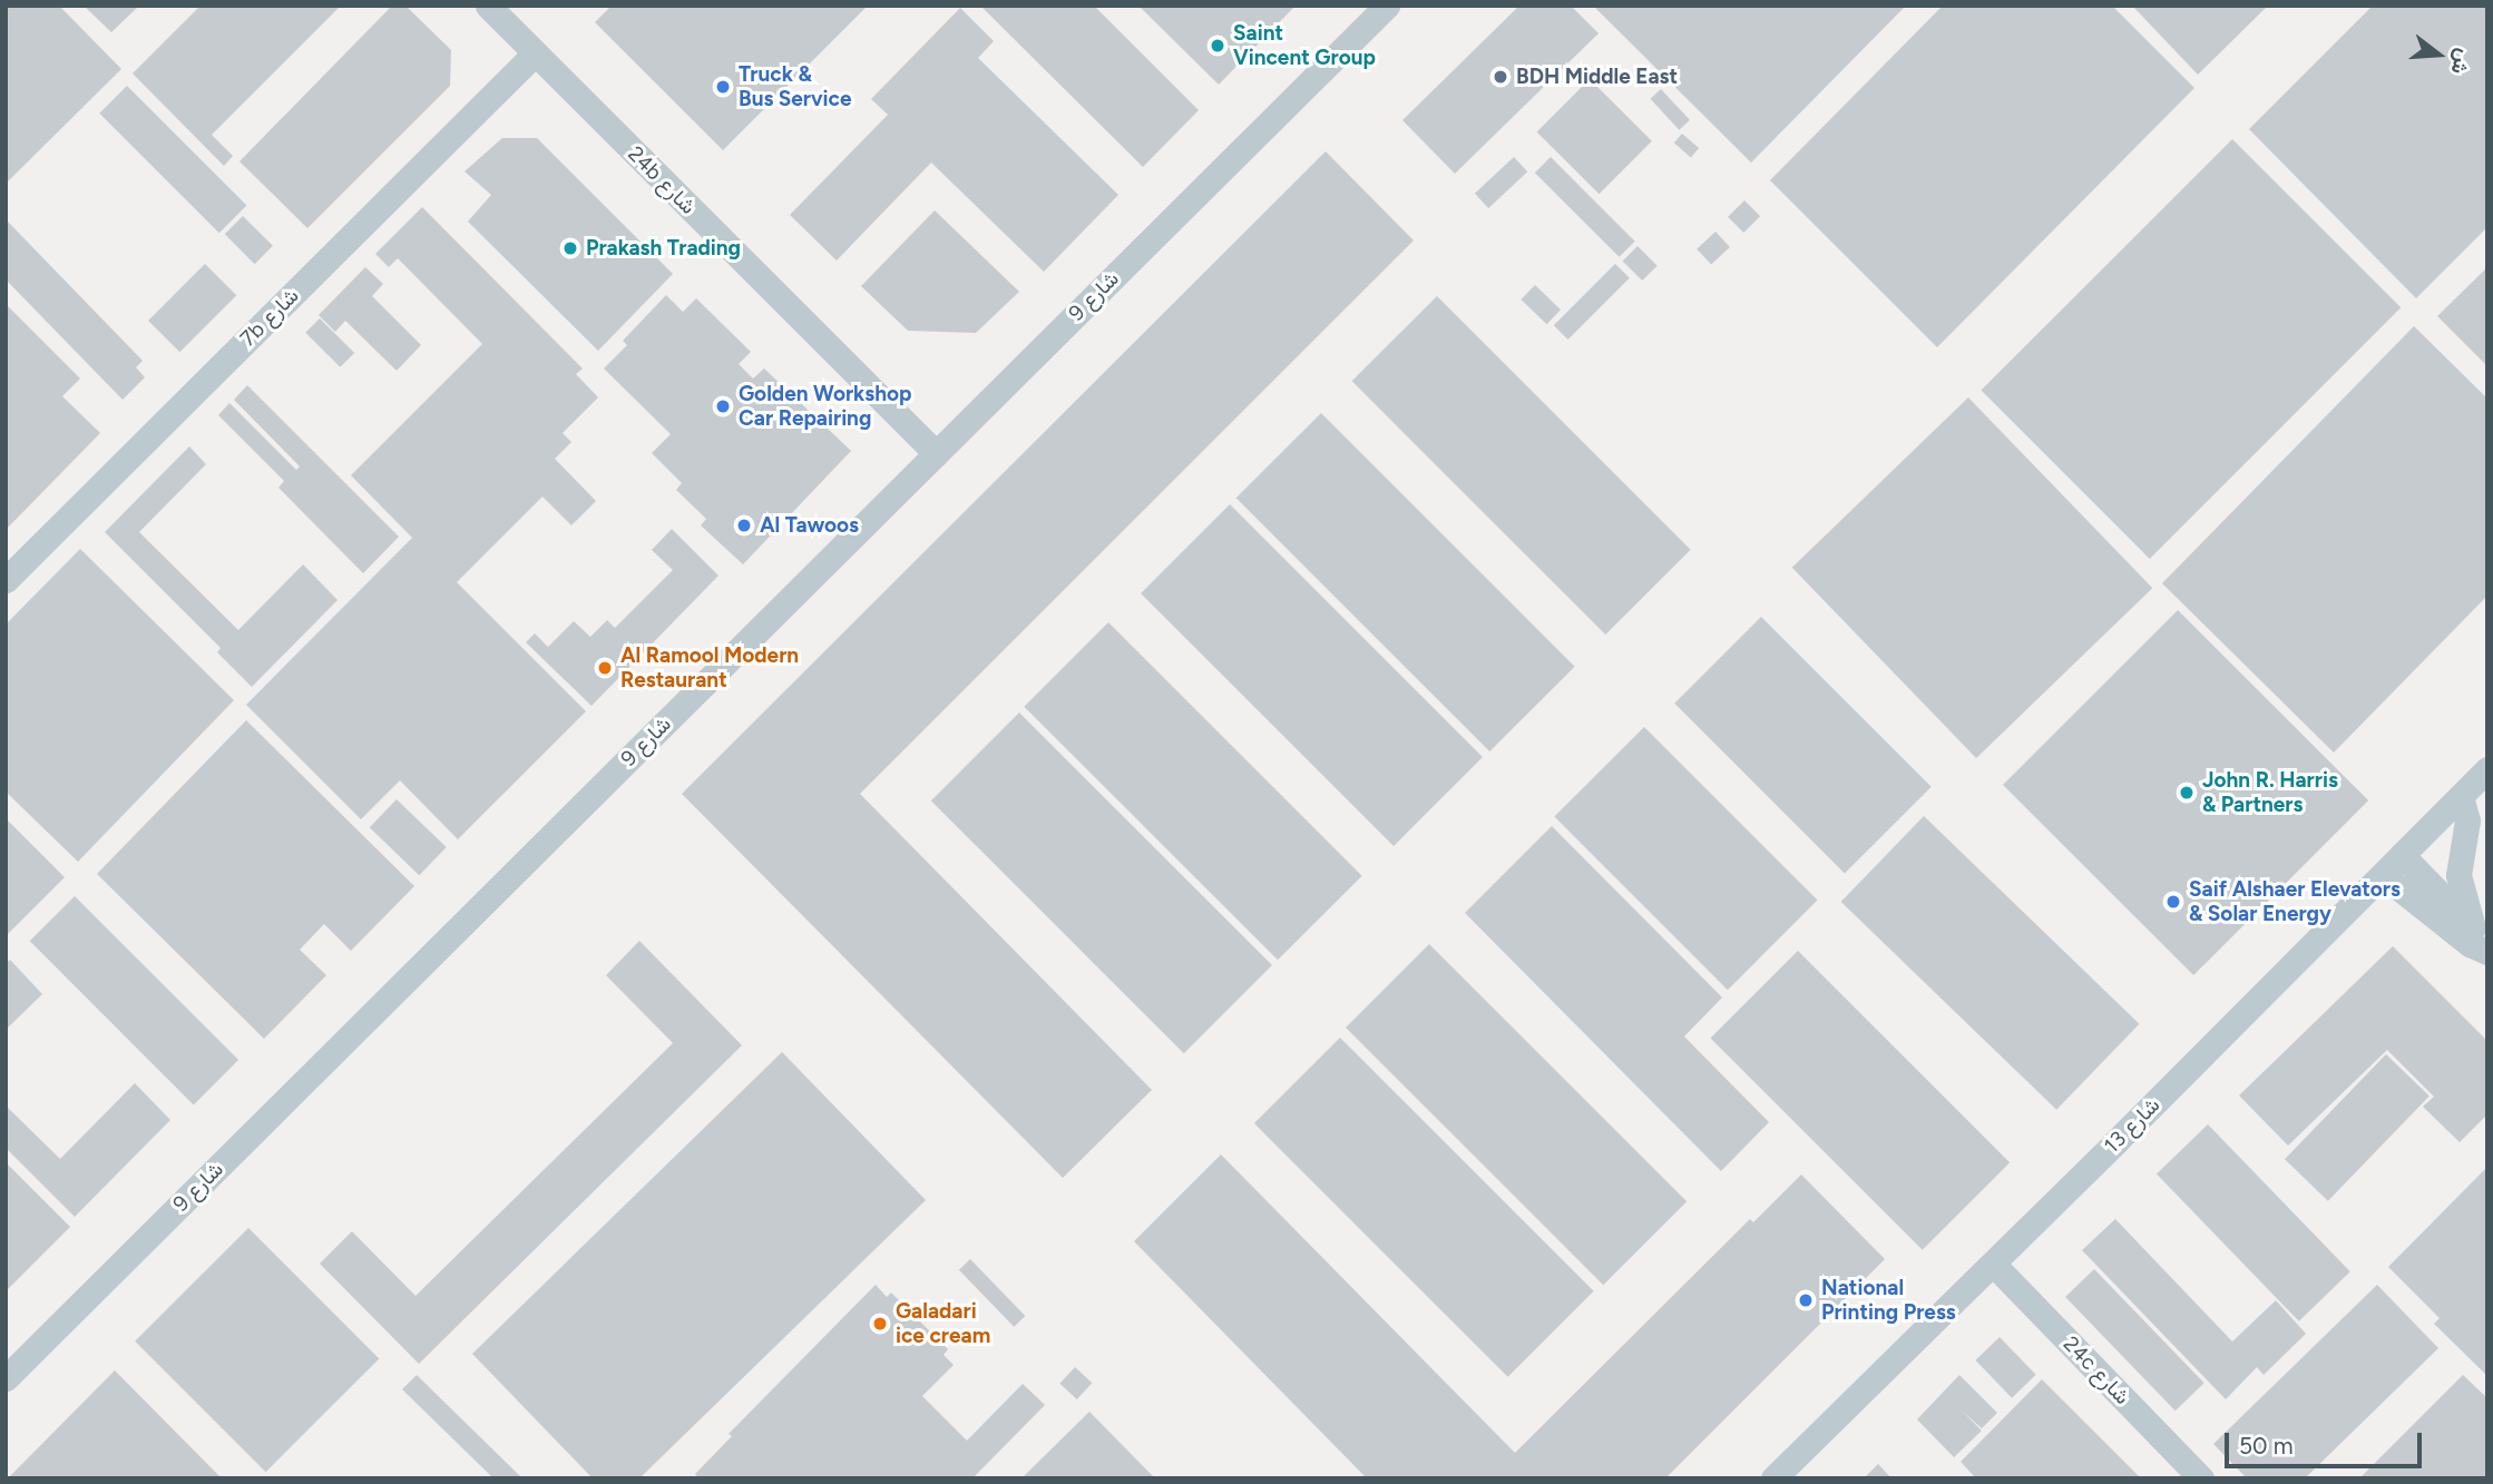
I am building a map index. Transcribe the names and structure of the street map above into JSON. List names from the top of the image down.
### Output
{
  "streets": {
    "street": [
      "24b شارع",
      "شارع 9",
      "7b شارع",
      "شارع 13",
      "24c شارع"
    ]
  },
  "crossings": [
    ["24b شارع", "شارع 9"],
    ["24b شارع", "7b شارع"],
    ["شارع 13", "24c شارع"]
  ],
  "places": [
    "Saint Vincent Group",
    "BDH Middle East",
    "Truck & Bus Service",
    "Prakash Trading",
    "Golden Workshop Car Repairing",
    "Al Tawoos",
    "Al Ramool Modern Restaurant",
    "John R. Harris & Partners",
    "Saif Alshaer Elevators & Solar Energy",
    "National Printing Press",
    "Galadari ice cream"
  ],
  "scale_bar": "50 m",
  "north": "right"
}
